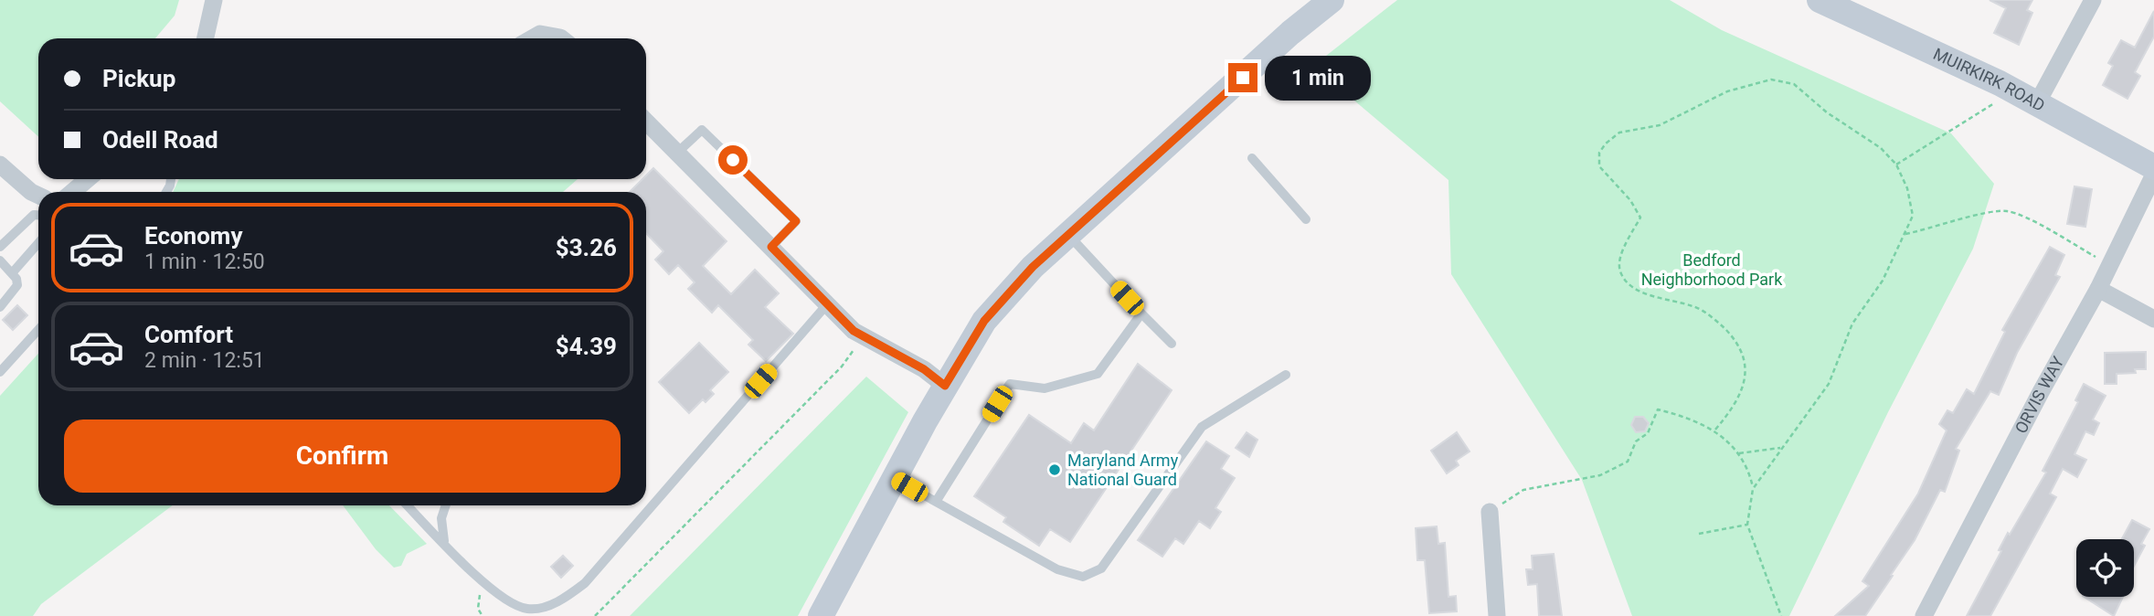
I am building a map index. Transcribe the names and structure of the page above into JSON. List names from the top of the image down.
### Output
{
  "streets": {
    "street": ["MUIRKIRK ROAD", "ORVIS WAY"]
  },
  "parks": ["Bedford Neighborhood Park"],
  "places": ["Maryland Army National Guard"],
  "page": {
    "banner": ["Pickup", "Odell Road"],
    "bubble": "1 min",
    "list": [
      {
        "name": "Economy",
        "note": "1 min · 12:50",
        "value": "$3.26"
      },
      {
        "name": "Comfort",
        "note": "2 min · 12:51",
        "value": "$4.39"
      }
    ],
    "buttons": "Confirm"
  }
}
